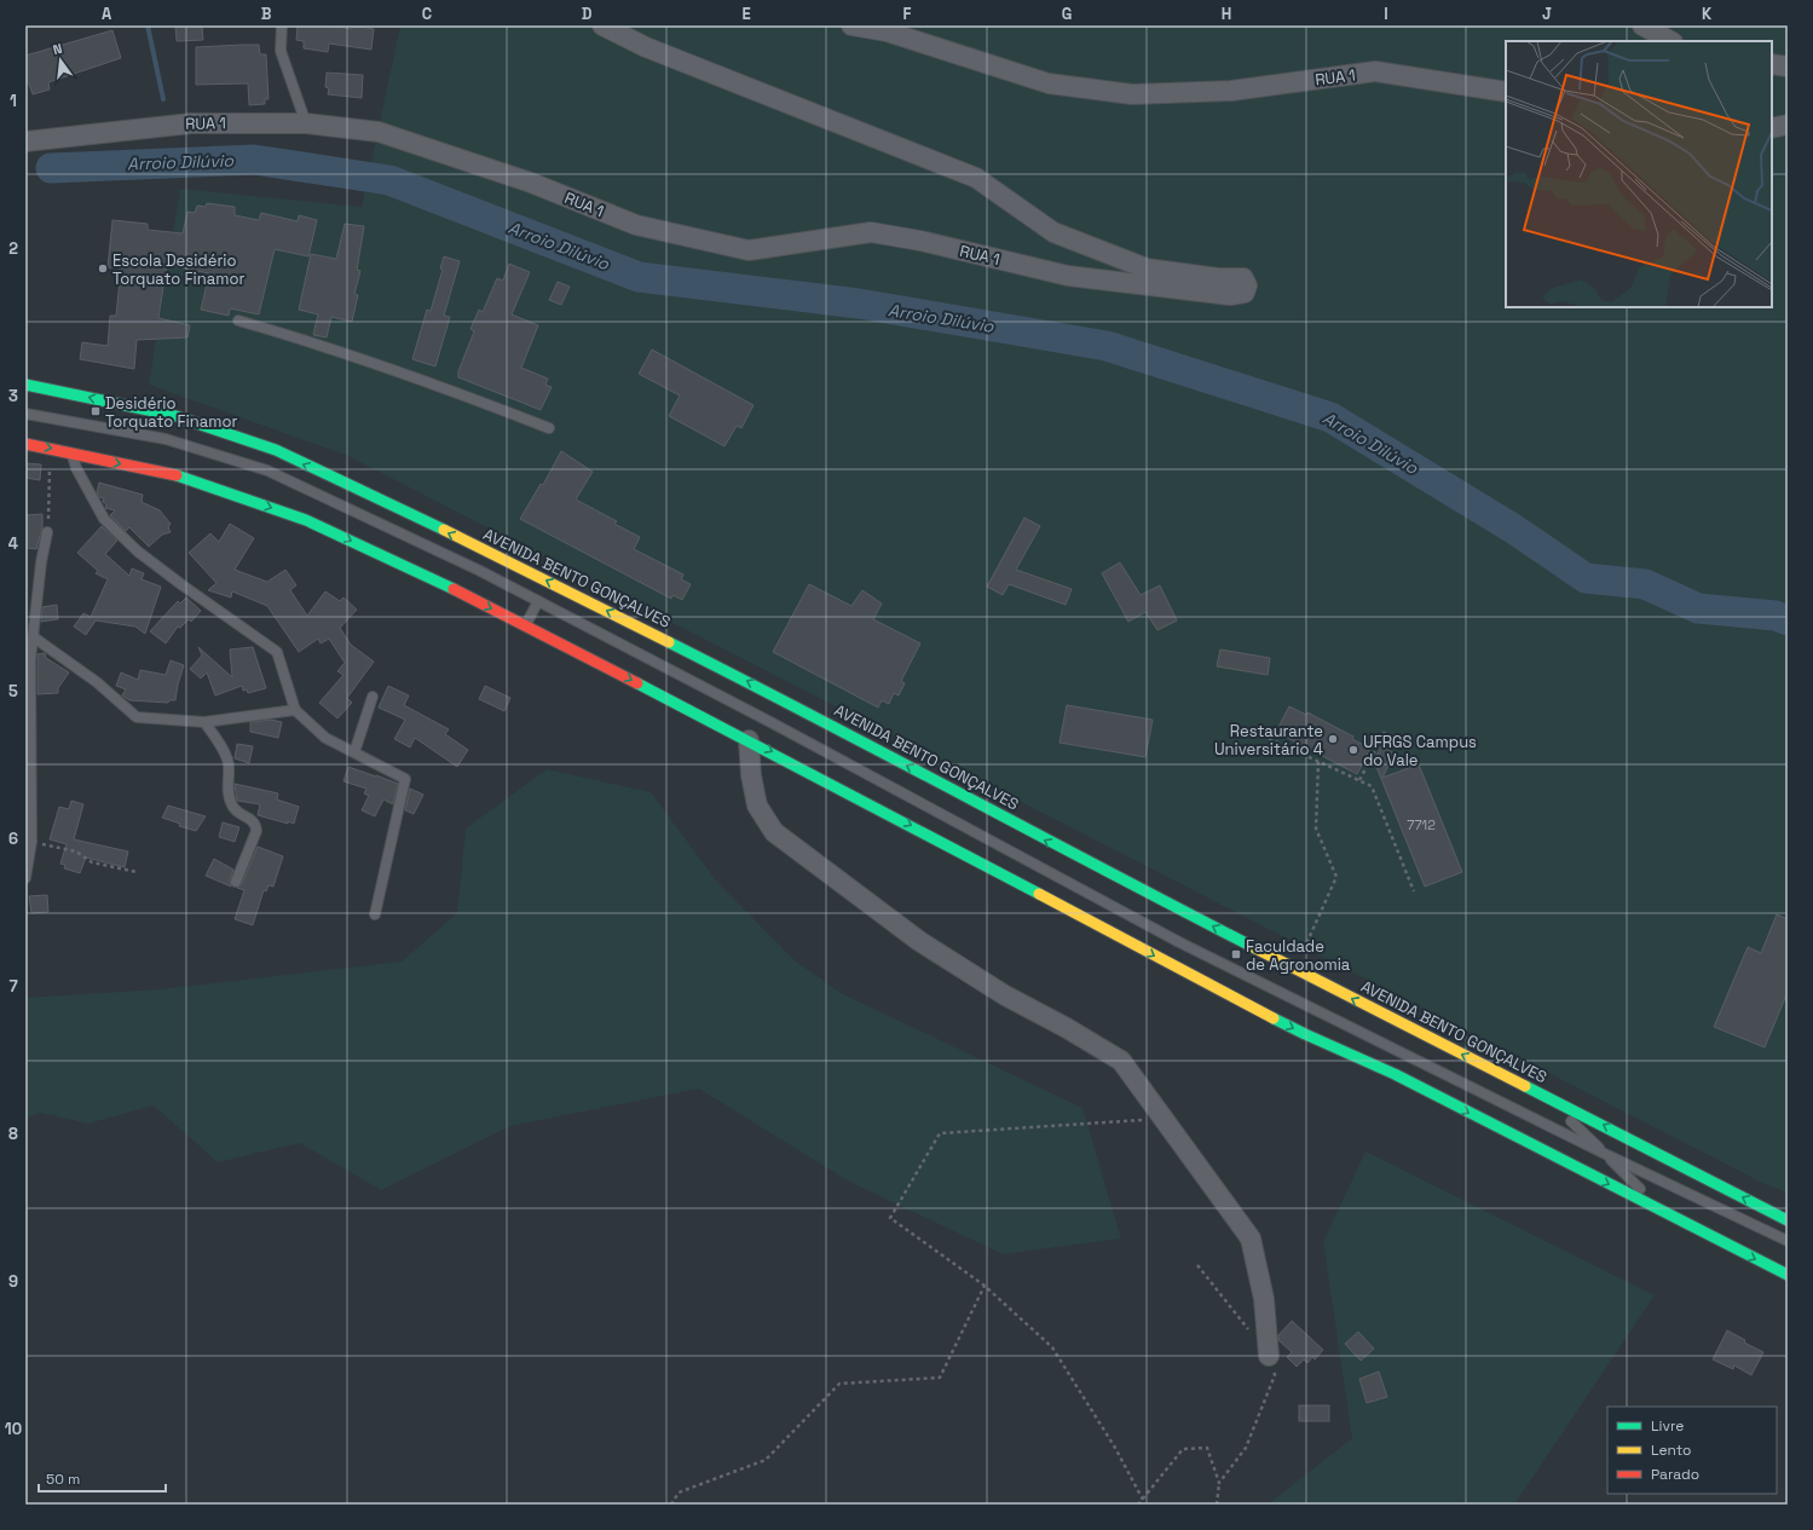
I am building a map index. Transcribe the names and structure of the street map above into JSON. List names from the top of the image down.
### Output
{
  "streets": {
    "main road": ["AVENIDA BENTO GONÇALVES"],
    "street": ["RUA 1"]
  },
  "water": ["Arroio Dilúvio"],
  "places": {
    "other": ["Escola Desidério Torquato Finamor", "Restaurante Universitário 4", "UFRGS Campus do Vale"],
    "transit": ["Desidério Torquato Finamor", "Faculdade de Agronomia"]
  },
  "house_numbers": ["7712"],
  "legend": ["Livre", "Lento", "Parado"],
  "scale_bar": "50 m",
  "north": "top",
  "grid": {
    "columns": [
      "A",
      "B",
      "C",
      "D",
      "E",
      "F",
      "G",
      "H",
      "I",
      "J",
      "K"
    ],
    "rows": [
      "1",
      "2",
      "3",
      "4",
      "5",
      "6",
      "7",
      "8",
      "9",
      "10"
    ]
  }
}
